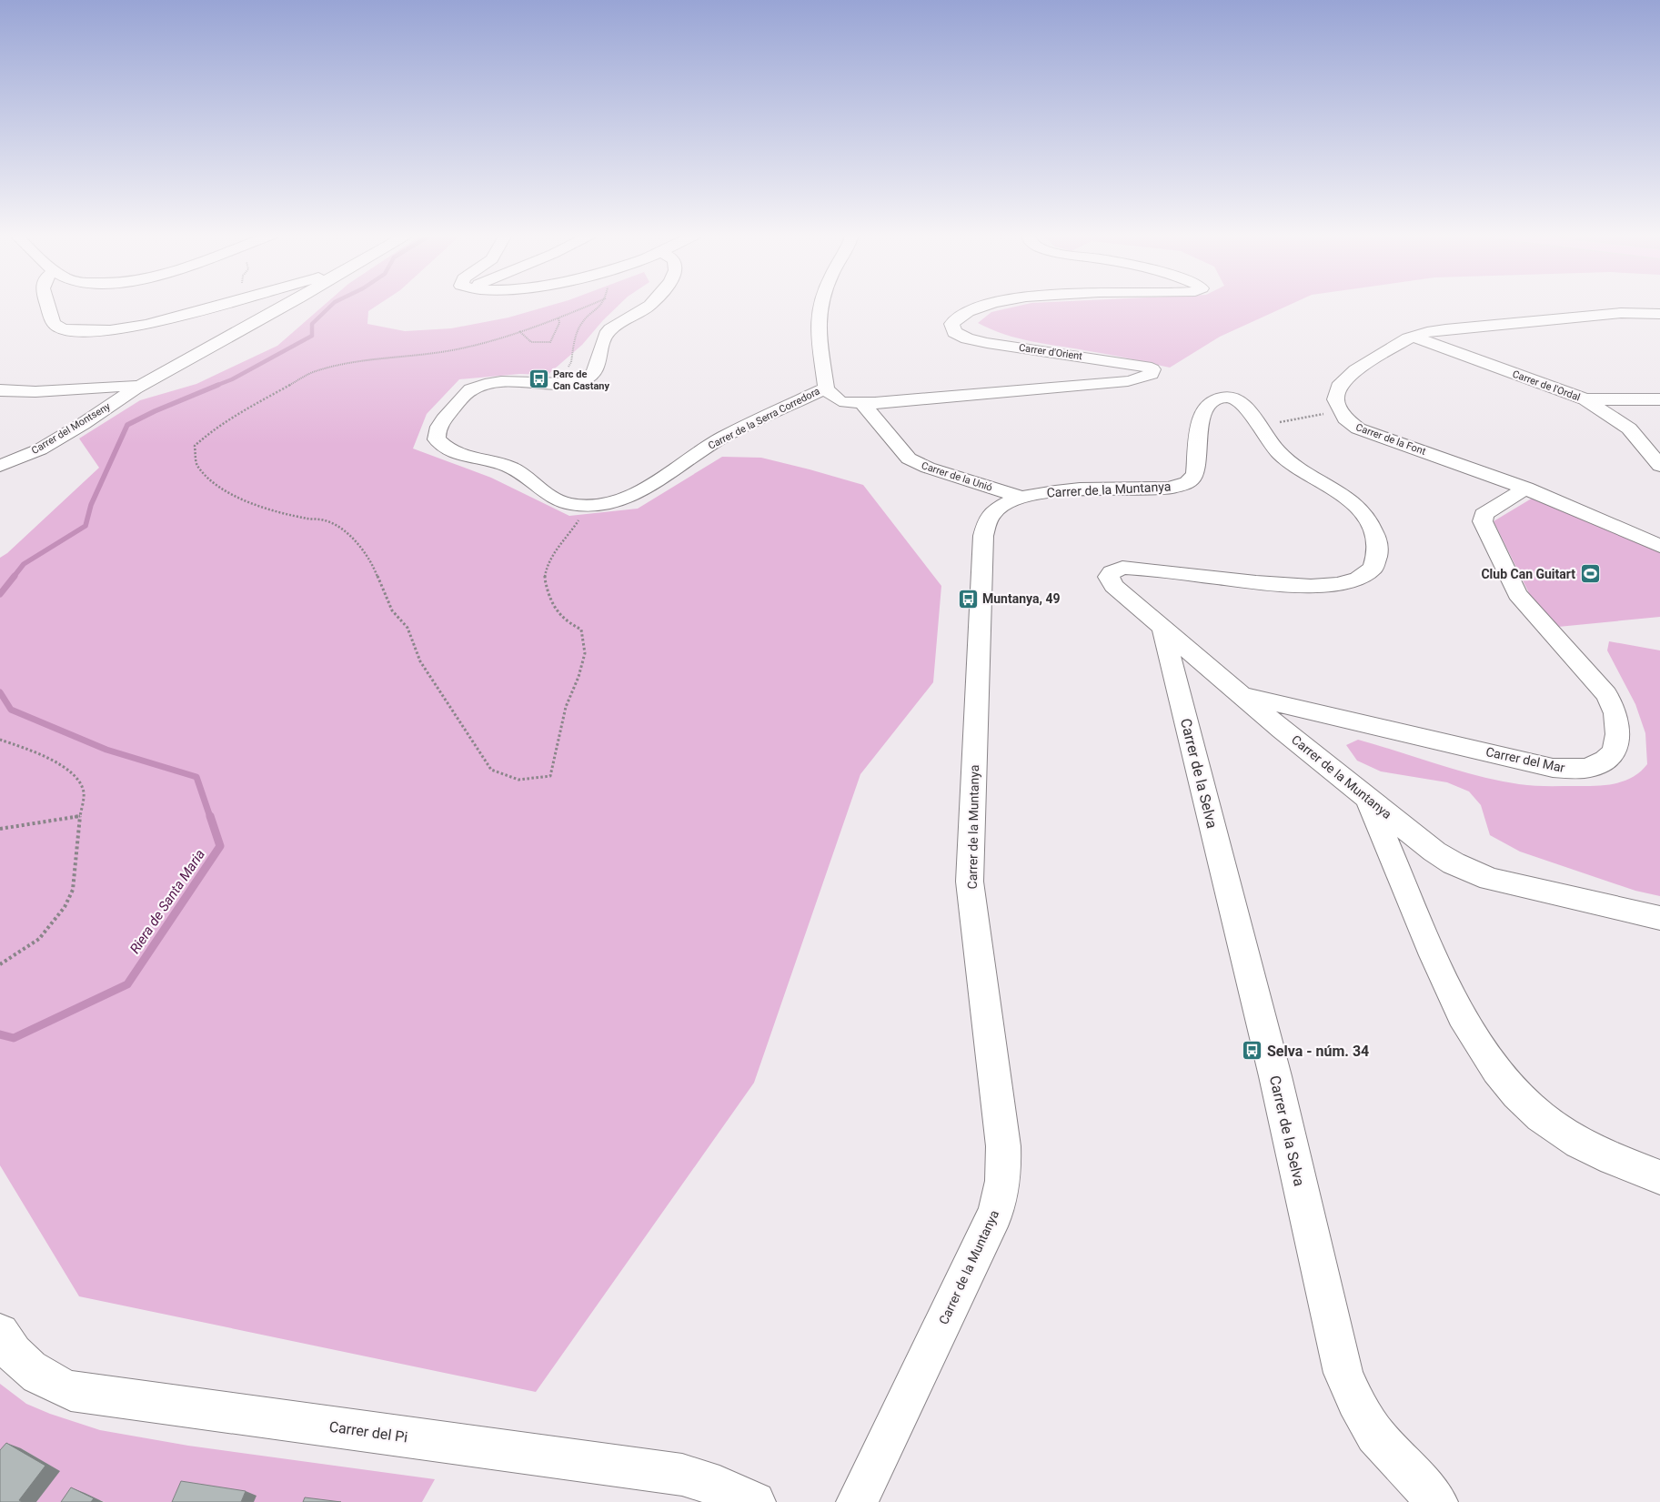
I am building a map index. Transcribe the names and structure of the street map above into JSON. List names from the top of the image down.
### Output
{
  "streets": {
    "street": [
      "Carrer d'Orient",
      "Carrer de l'Ordal",
      "Carrer de la Serra Corredora",
      "Carrer del Montseny",
      "Carrer de la Font",
      "Carrer de la Unió",
      "Carrer de la Muntanya",
      "Carrer del Mar",
      "Carrer de la Selva",
      "Carrer del Pi"
    ]
  },
  "crossings": [
    ["Carrer d'Orient", "Carrer de la Serra Corredora"],
    ["Carrer d'Orient", "Carrer de la Unió"],
    ["Carrer de la Font", "Carrer del Mar"],
    ["Carrer de la Unió", "Carrer de la Muntanya"],
    ["Carrer de la Muntanya", "Carrer del Mar"],
    ["Carrer de la Muntanya", "Carrer de la Selva"]
  ],
  "water": ["Riera de Santa Maria"],
  "places": {
    "bus stop": ["Parc de Can Castany", "Muntanya, 49", "Selva - núm. 34"],
    "sports": ["Club Can Guitart"]
  }
}
